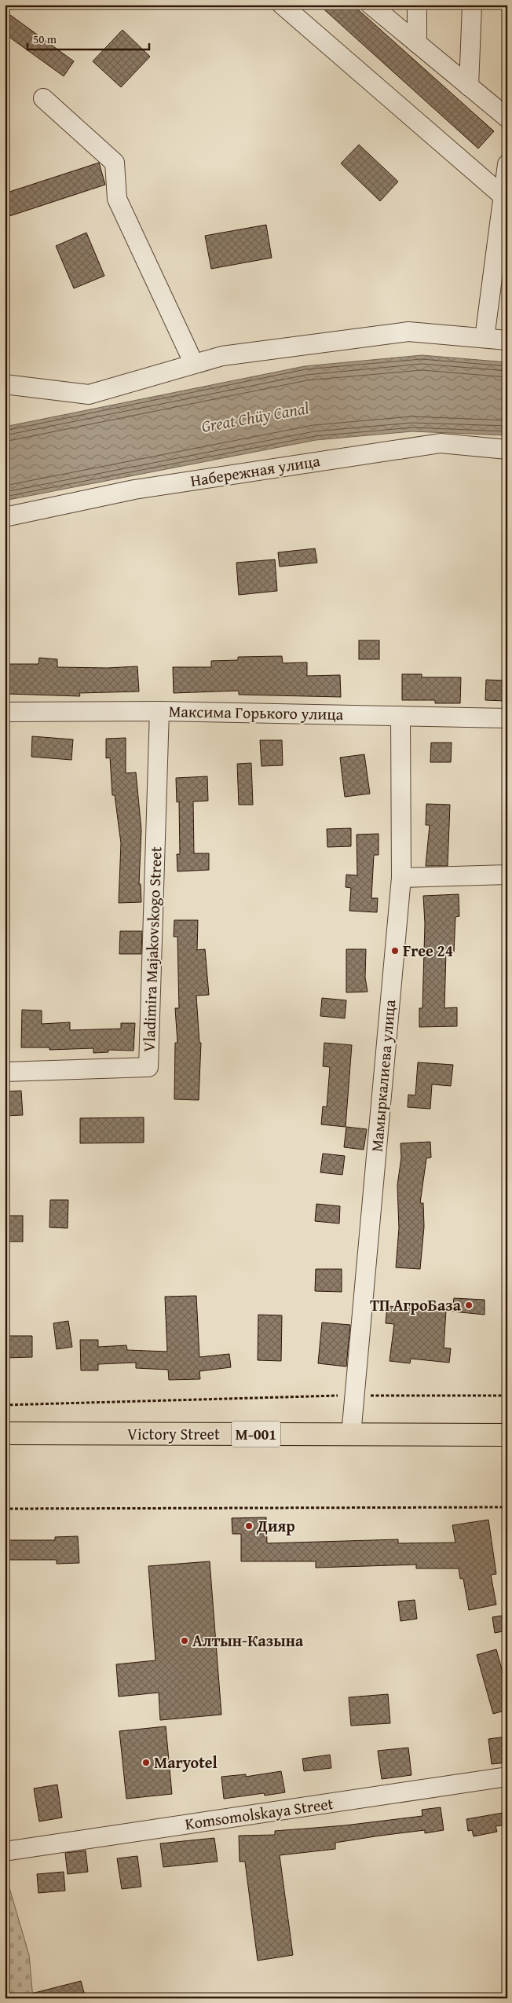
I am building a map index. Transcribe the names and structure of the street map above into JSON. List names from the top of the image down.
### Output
{
  "streets": {
    "main road": ["Victory Street", "М-001"],
    "street": [
      "Набережная улица",
      "Максима Горького улица",
      "Vladimira Majakovskogo Street",
      "Мамыркалиева улица",
      "Komsomolskaya Street"
    ]
  },
  "crossings": [
    ["Максима Горького улица", "Vladimira Majakovskogo Street"],
    ["Максима Горького улица", "Мамыркалиева улица"],
    ["Мамыркалиева улица", "Victory Street"]
  ],
  "water": ["Great Chüy Canal"],
  "places": [
    "Free 24",
    "ТП АгроБаза",
    "Дияр",
    "Алтын-Казына",
    "Maryotel"
  ],
  "scale_bar": "50 m"
}
